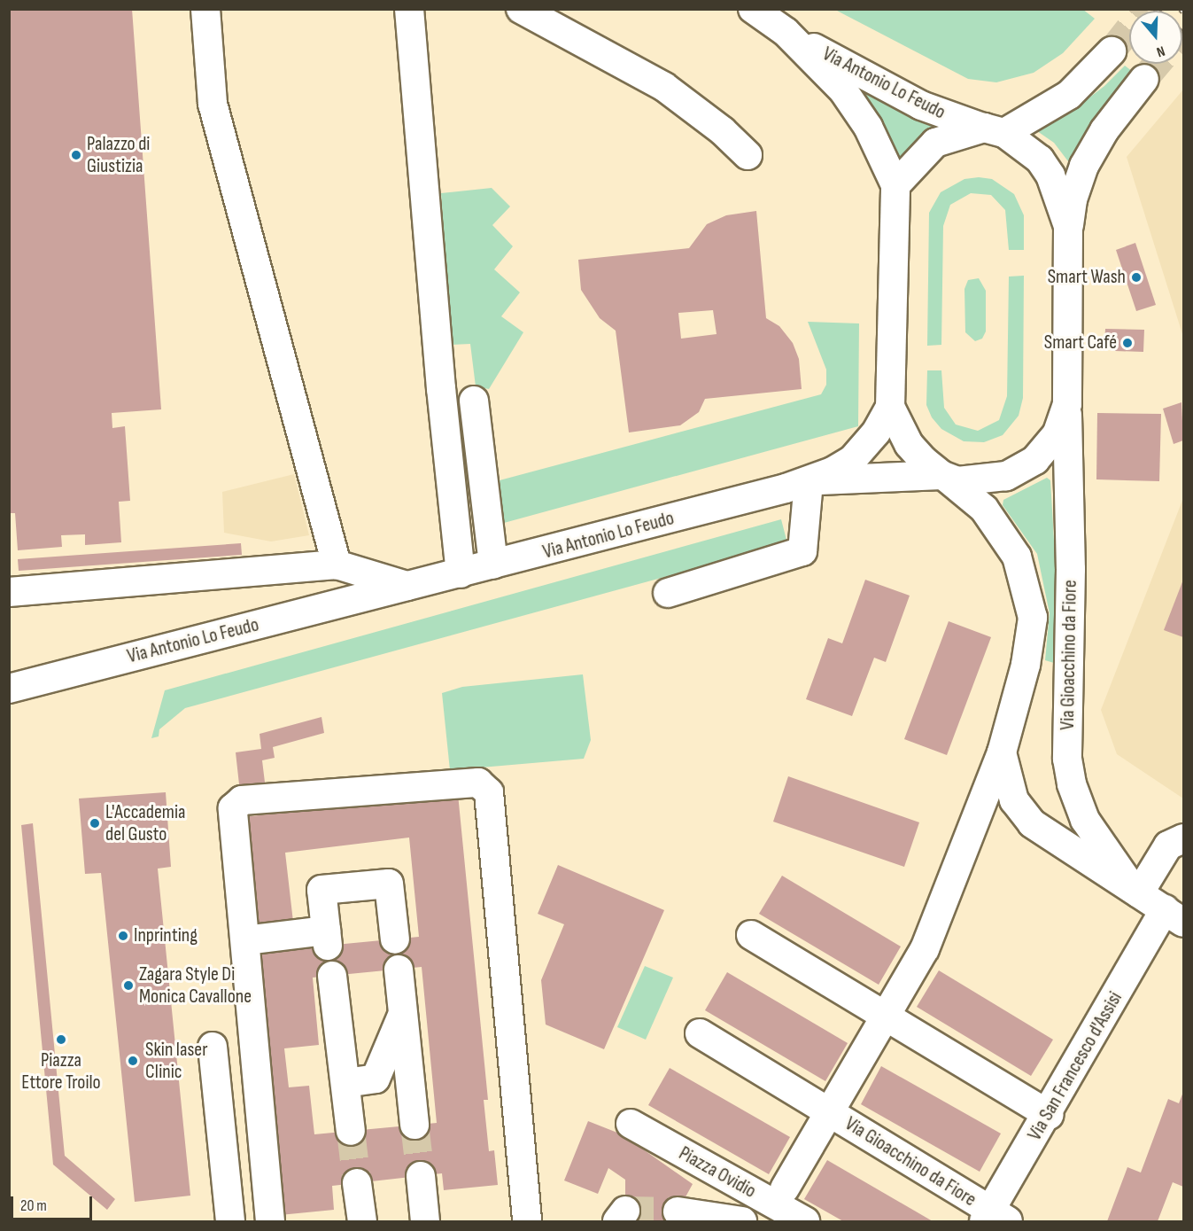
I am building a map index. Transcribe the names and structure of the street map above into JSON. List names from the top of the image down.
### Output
{
  "streets": {
    "street": [
      "Via Antonio Lo Feudo",
      "Via Gioacchino da Fiore",
      "Via San Francesco d'Assisi",
      "Piazza Ovidio"
    ]
  },
  "crossings": [
    ["Via Antonio Lo Feudo", "Via Gioacchino da Fiore"],
    ["Via Gioacchino da Fiore", "Via San Francesco d'Assisi"],
    ["Via Gioacchino da Fiore", "Piazza Ovidio"]
  ],
  "places": [
    "Palazzo di Giustizia",
    "Smart Wash",
    "Smart Café",
    "L'Accademia del Gusto",
    "Inprinting",
    "Zagara Style Di Monica Cavallone",
    "Piazza Ettore Troilo",
    "Skin laser Clinic"
  ],
  "scale_bar": "20 m",
  "north": "bottom"
}
